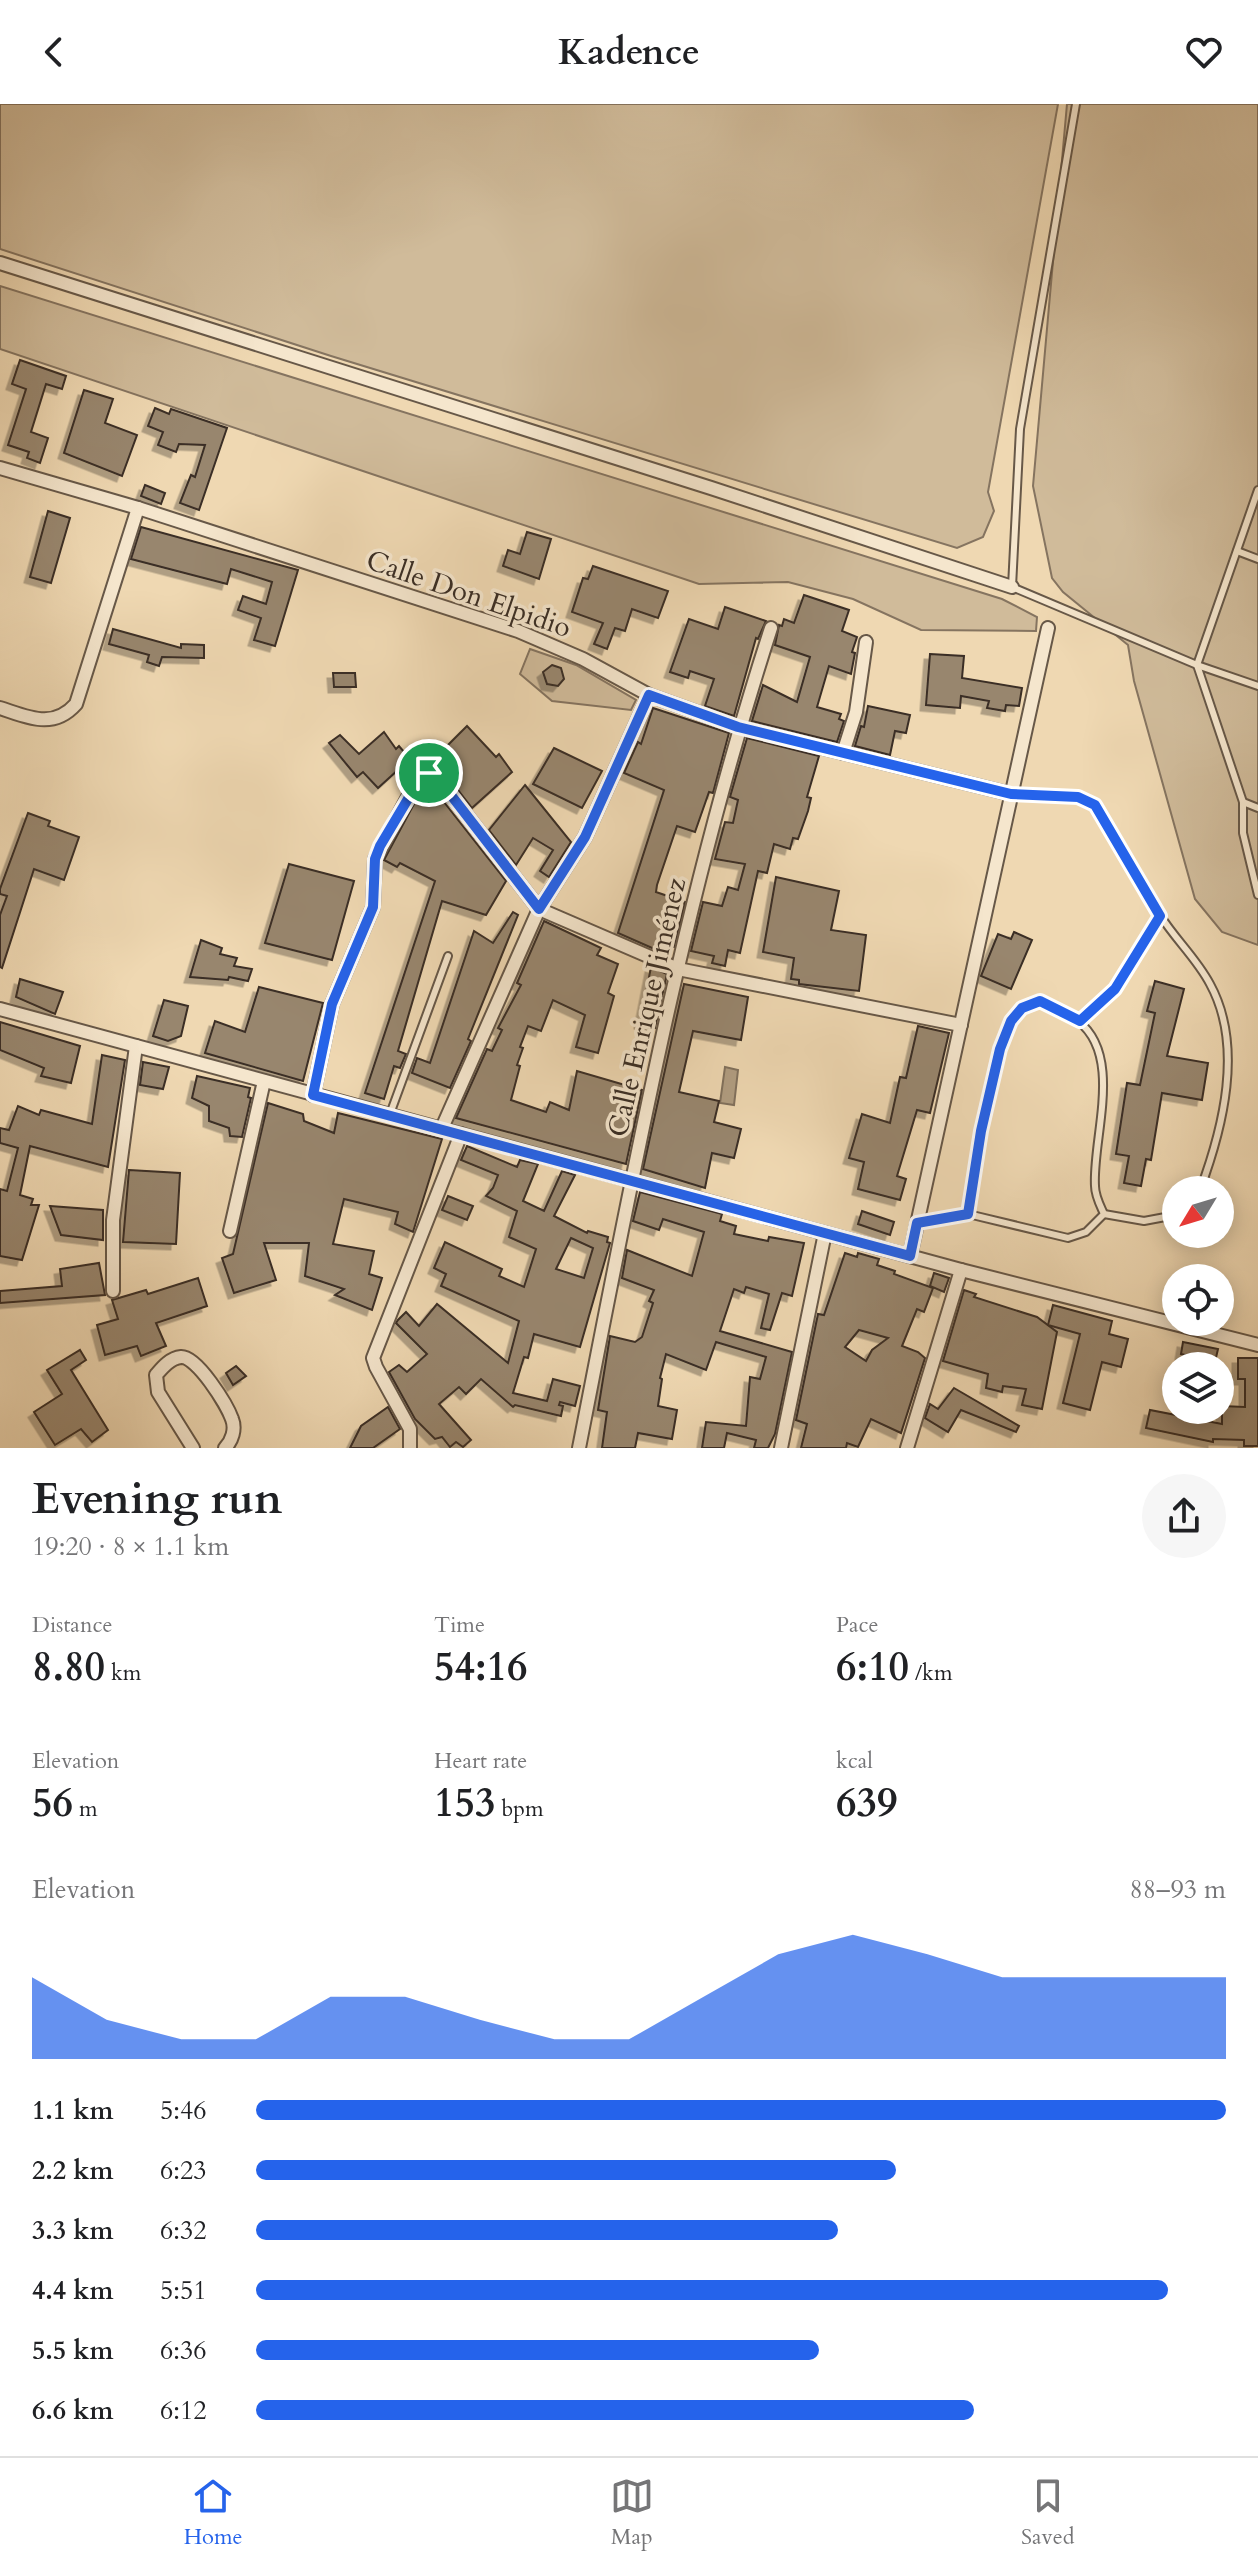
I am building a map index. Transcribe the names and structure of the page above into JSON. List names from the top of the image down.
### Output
{
  "streets": {
    "street": ["Calle Don Elpidio", "Calle Enrique Jiménez"]
  },
  "crossings": [
    ["Calle Don Elpidio", "Calle Enrique Jiménez"]
  ],
  "north": "bottom left",
  "page": {
    "header": "Kadence",
    "heading": ["Evening run", "19:20 · 8 × 1.1 km"],
    "stats": [
      ["Distance", "8.80 km"],
      ["Time", "54:16"],
      ["Pace", "6:10 /km"],
      ["Elevation", "56 m"],
      ["Heart rate", "153 bpm"],
      ["kcal", "639"]
    ],
    "chart": ["Elevation", "88–93 m"],
    "list": [
      {
        "name": "1.1 km",
        "note": "5:46"
      },
      {
        "name": "2.2 km",
        "note": "6:23"
      },
      {
        "name": "3.3 km",
        "note": "6:32"
      },
      {
        "name": "4.4 km",
        "note": "5:51"
      },
      {
        "name": "5.5 km",
        "note": "6:36"
      },
      {
        "name": "6.6 km",
        "note": "6:12"
      }
    ],
    "tabs": ["Home", "Map", "Saved"]
  }
}
